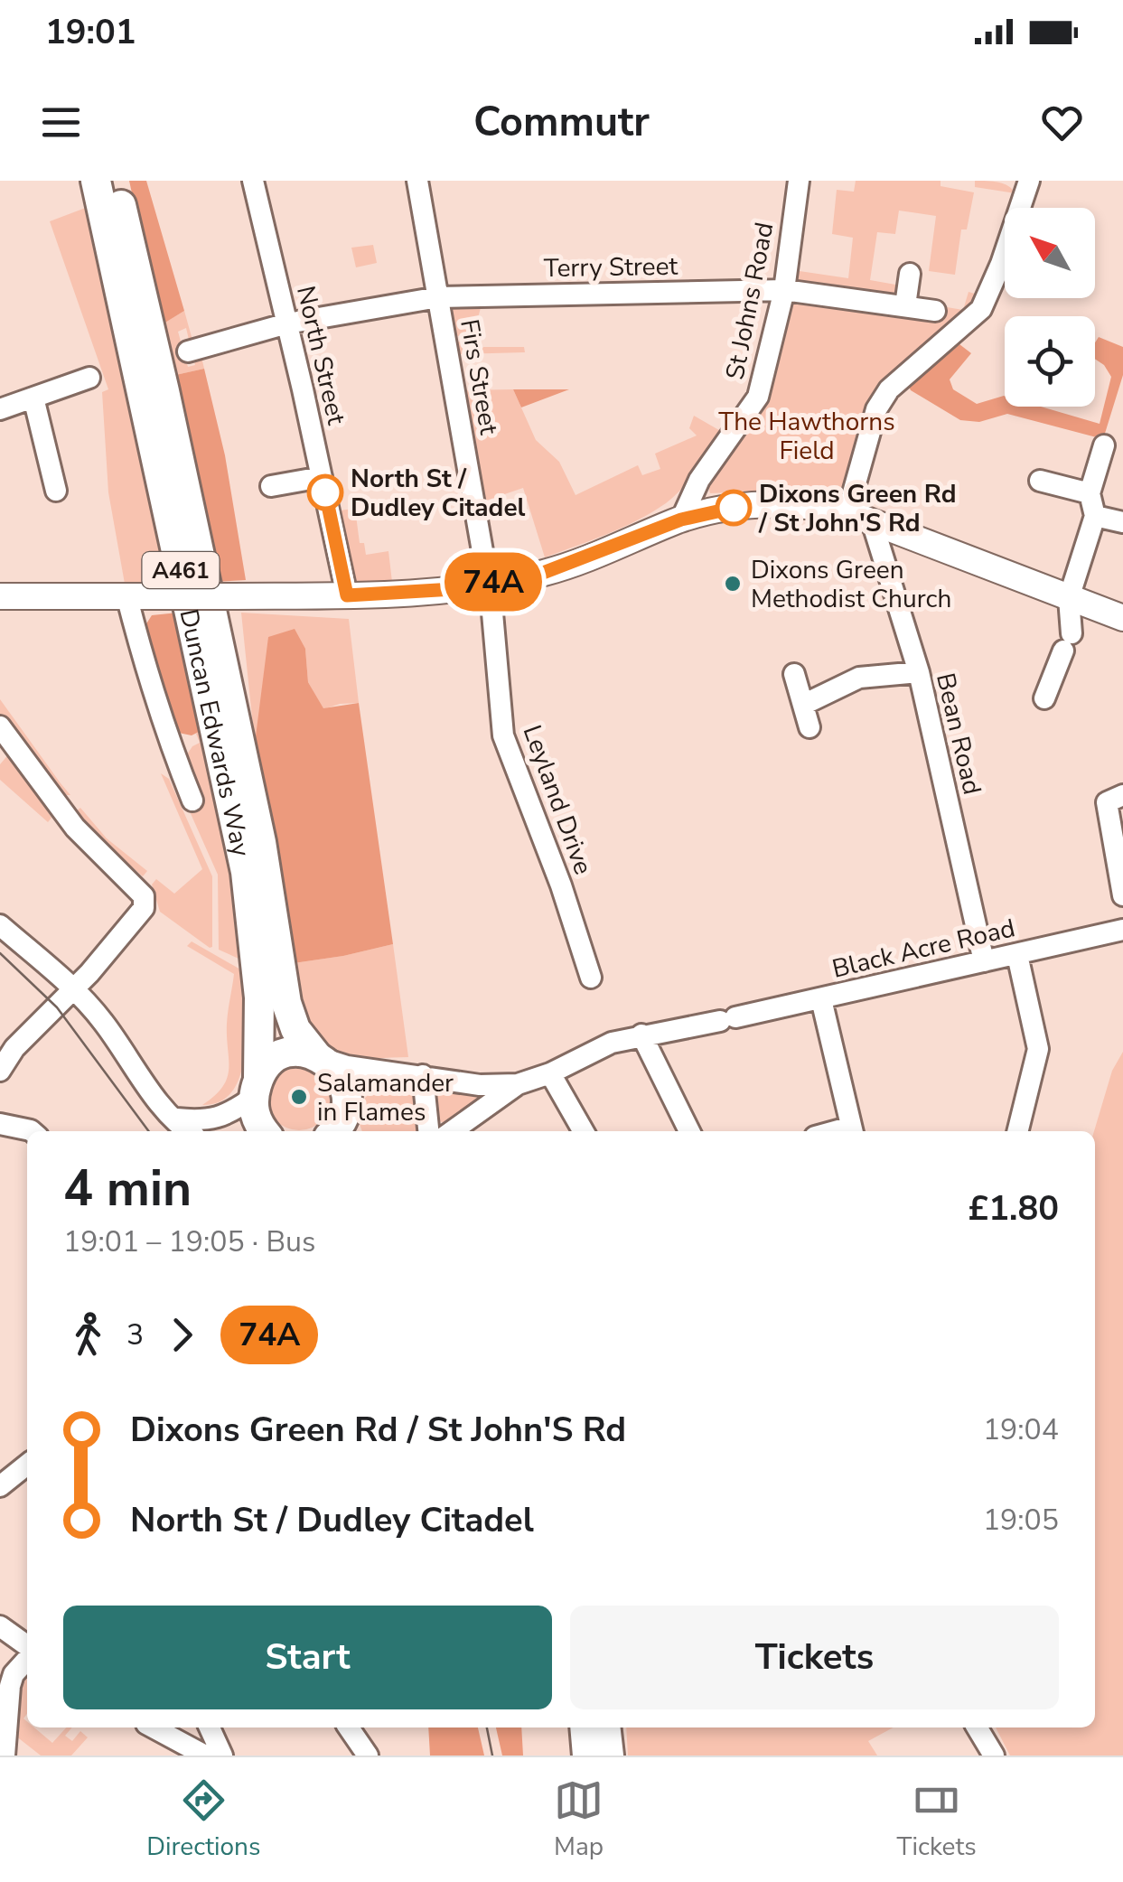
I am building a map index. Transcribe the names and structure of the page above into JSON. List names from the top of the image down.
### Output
{
  "streets": {
    "highway": ["A461", "Duncan Edwards Way"],
    "street": [
      "Terry Street",
      "St Johns Road",
      "North Street",
      "Firs Street",
      "Bean Road",
      "Leyland Drive",
      "Black Acre Road"
    ]
  },
  "crossings": [
    ["Terry Street", "St Johns Road"],
    ["Terry Street", "North Street"],
    ["Terry Street", "Firs Street"],
    ["Firs Street", "Leyland Drive"],
    ["A461", "Duncan Edwards Way"],
    ["A461", "Black Acre Road"],
    ["Duncan Edwards Way", "Black Acre Road"],
    ["Bean Road", "Black Acre Road"]
  ],
  "parks": ["The Hawthorns Field"],
  "places": [
    "North St / Dudley Citadel",
    "Dixons Green Rd / St John'S Rd",
    "Dixons Green Methodist Church",
    "Salamander in Flames"
  ],
  "lines": ["bus line 74A"],
  "north": "top left",
  "page": {
    "status": "19:01",
    "header": "Commutr",
    "on_map": "74A",
    "heading": ["4 min", "19:01 – 19:05 · Bus", "£1.80"],
    "legs": ["3", "74A"],
    "list": [
      {
        "name": "Dixons Green Rd / St John'S Rd",
        "value": "19:04"
      },
      {
        "name": "North St / Dudley Citadel",
        "value": "19:05"
      }
    ],
    "buttons": ["Start", "Tickets"],
    "tabs": ["Directions", "Map", "Tickets"]
  }
}
